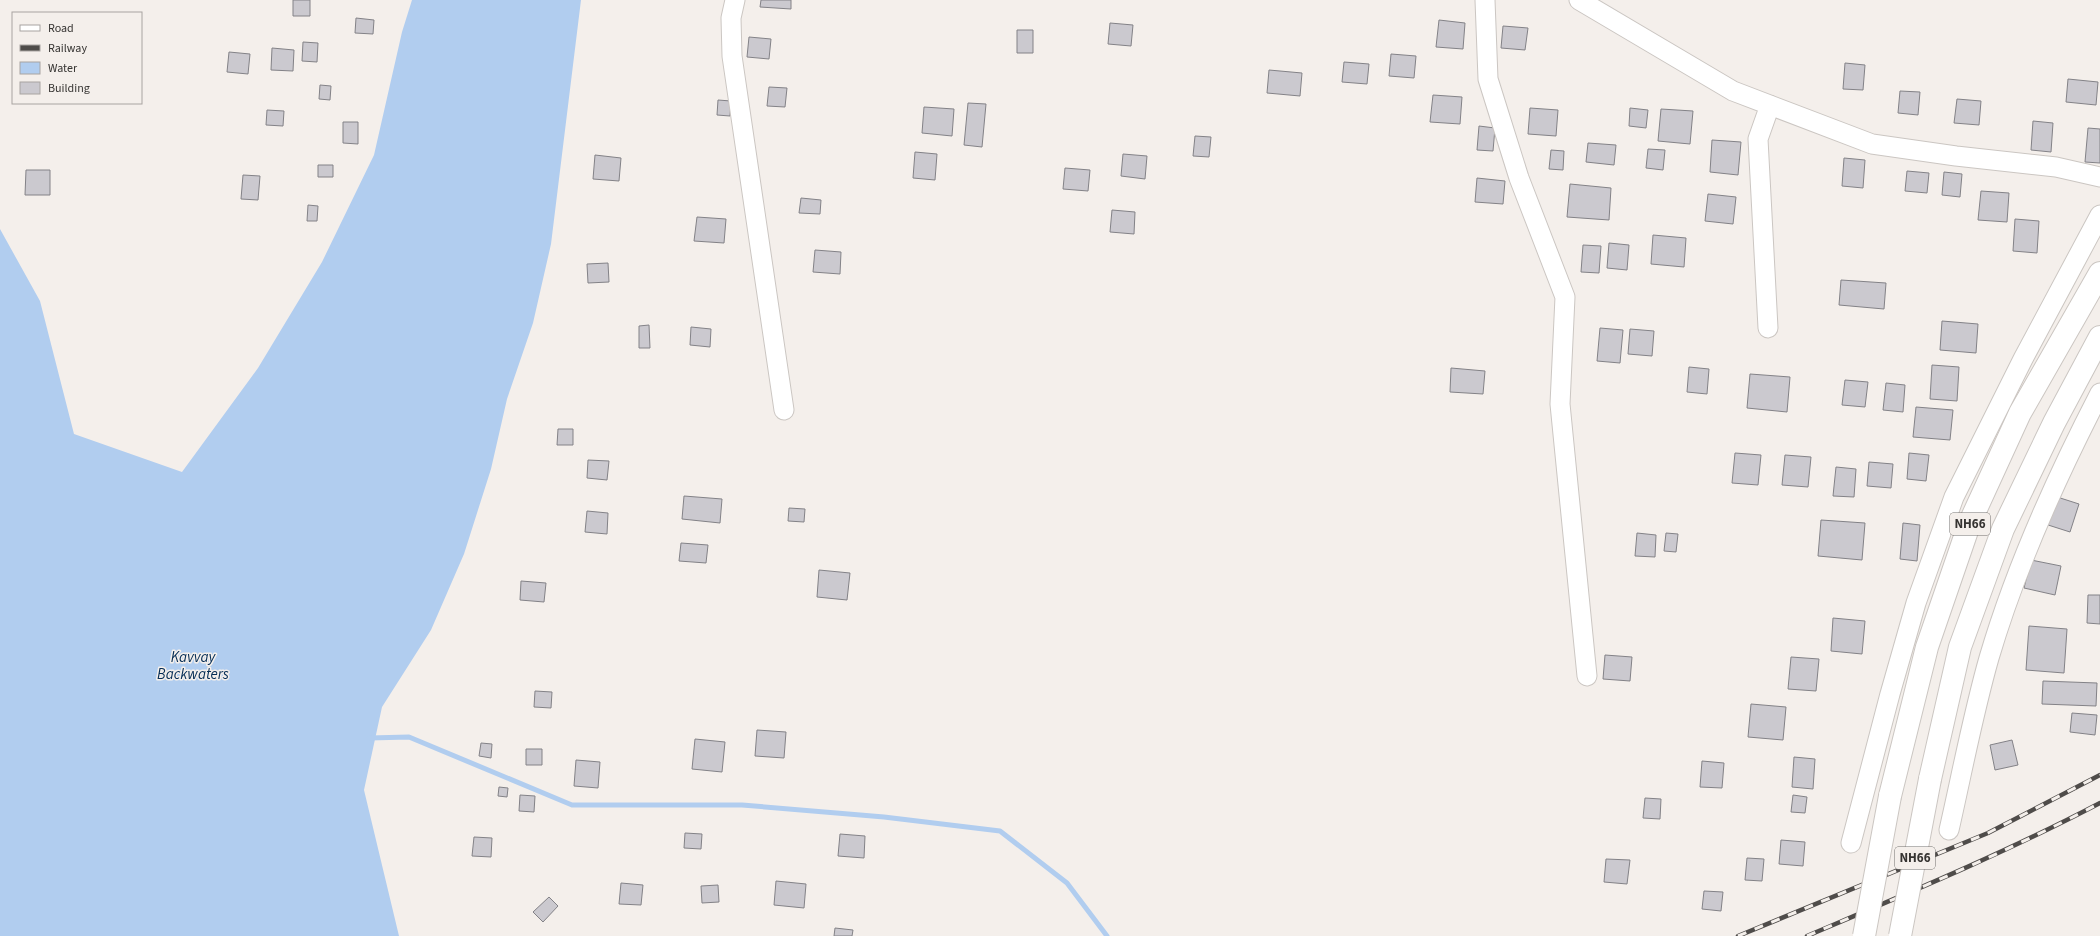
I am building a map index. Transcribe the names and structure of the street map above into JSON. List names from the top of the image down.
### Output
{
  "streets": {
    "highway": ["NH66"]
  },
  "water": ["Kavvay Backwaters"],
  "legend": [
    "Road",
    "Railway",
    "Water",
    "Building"
  ]
}
